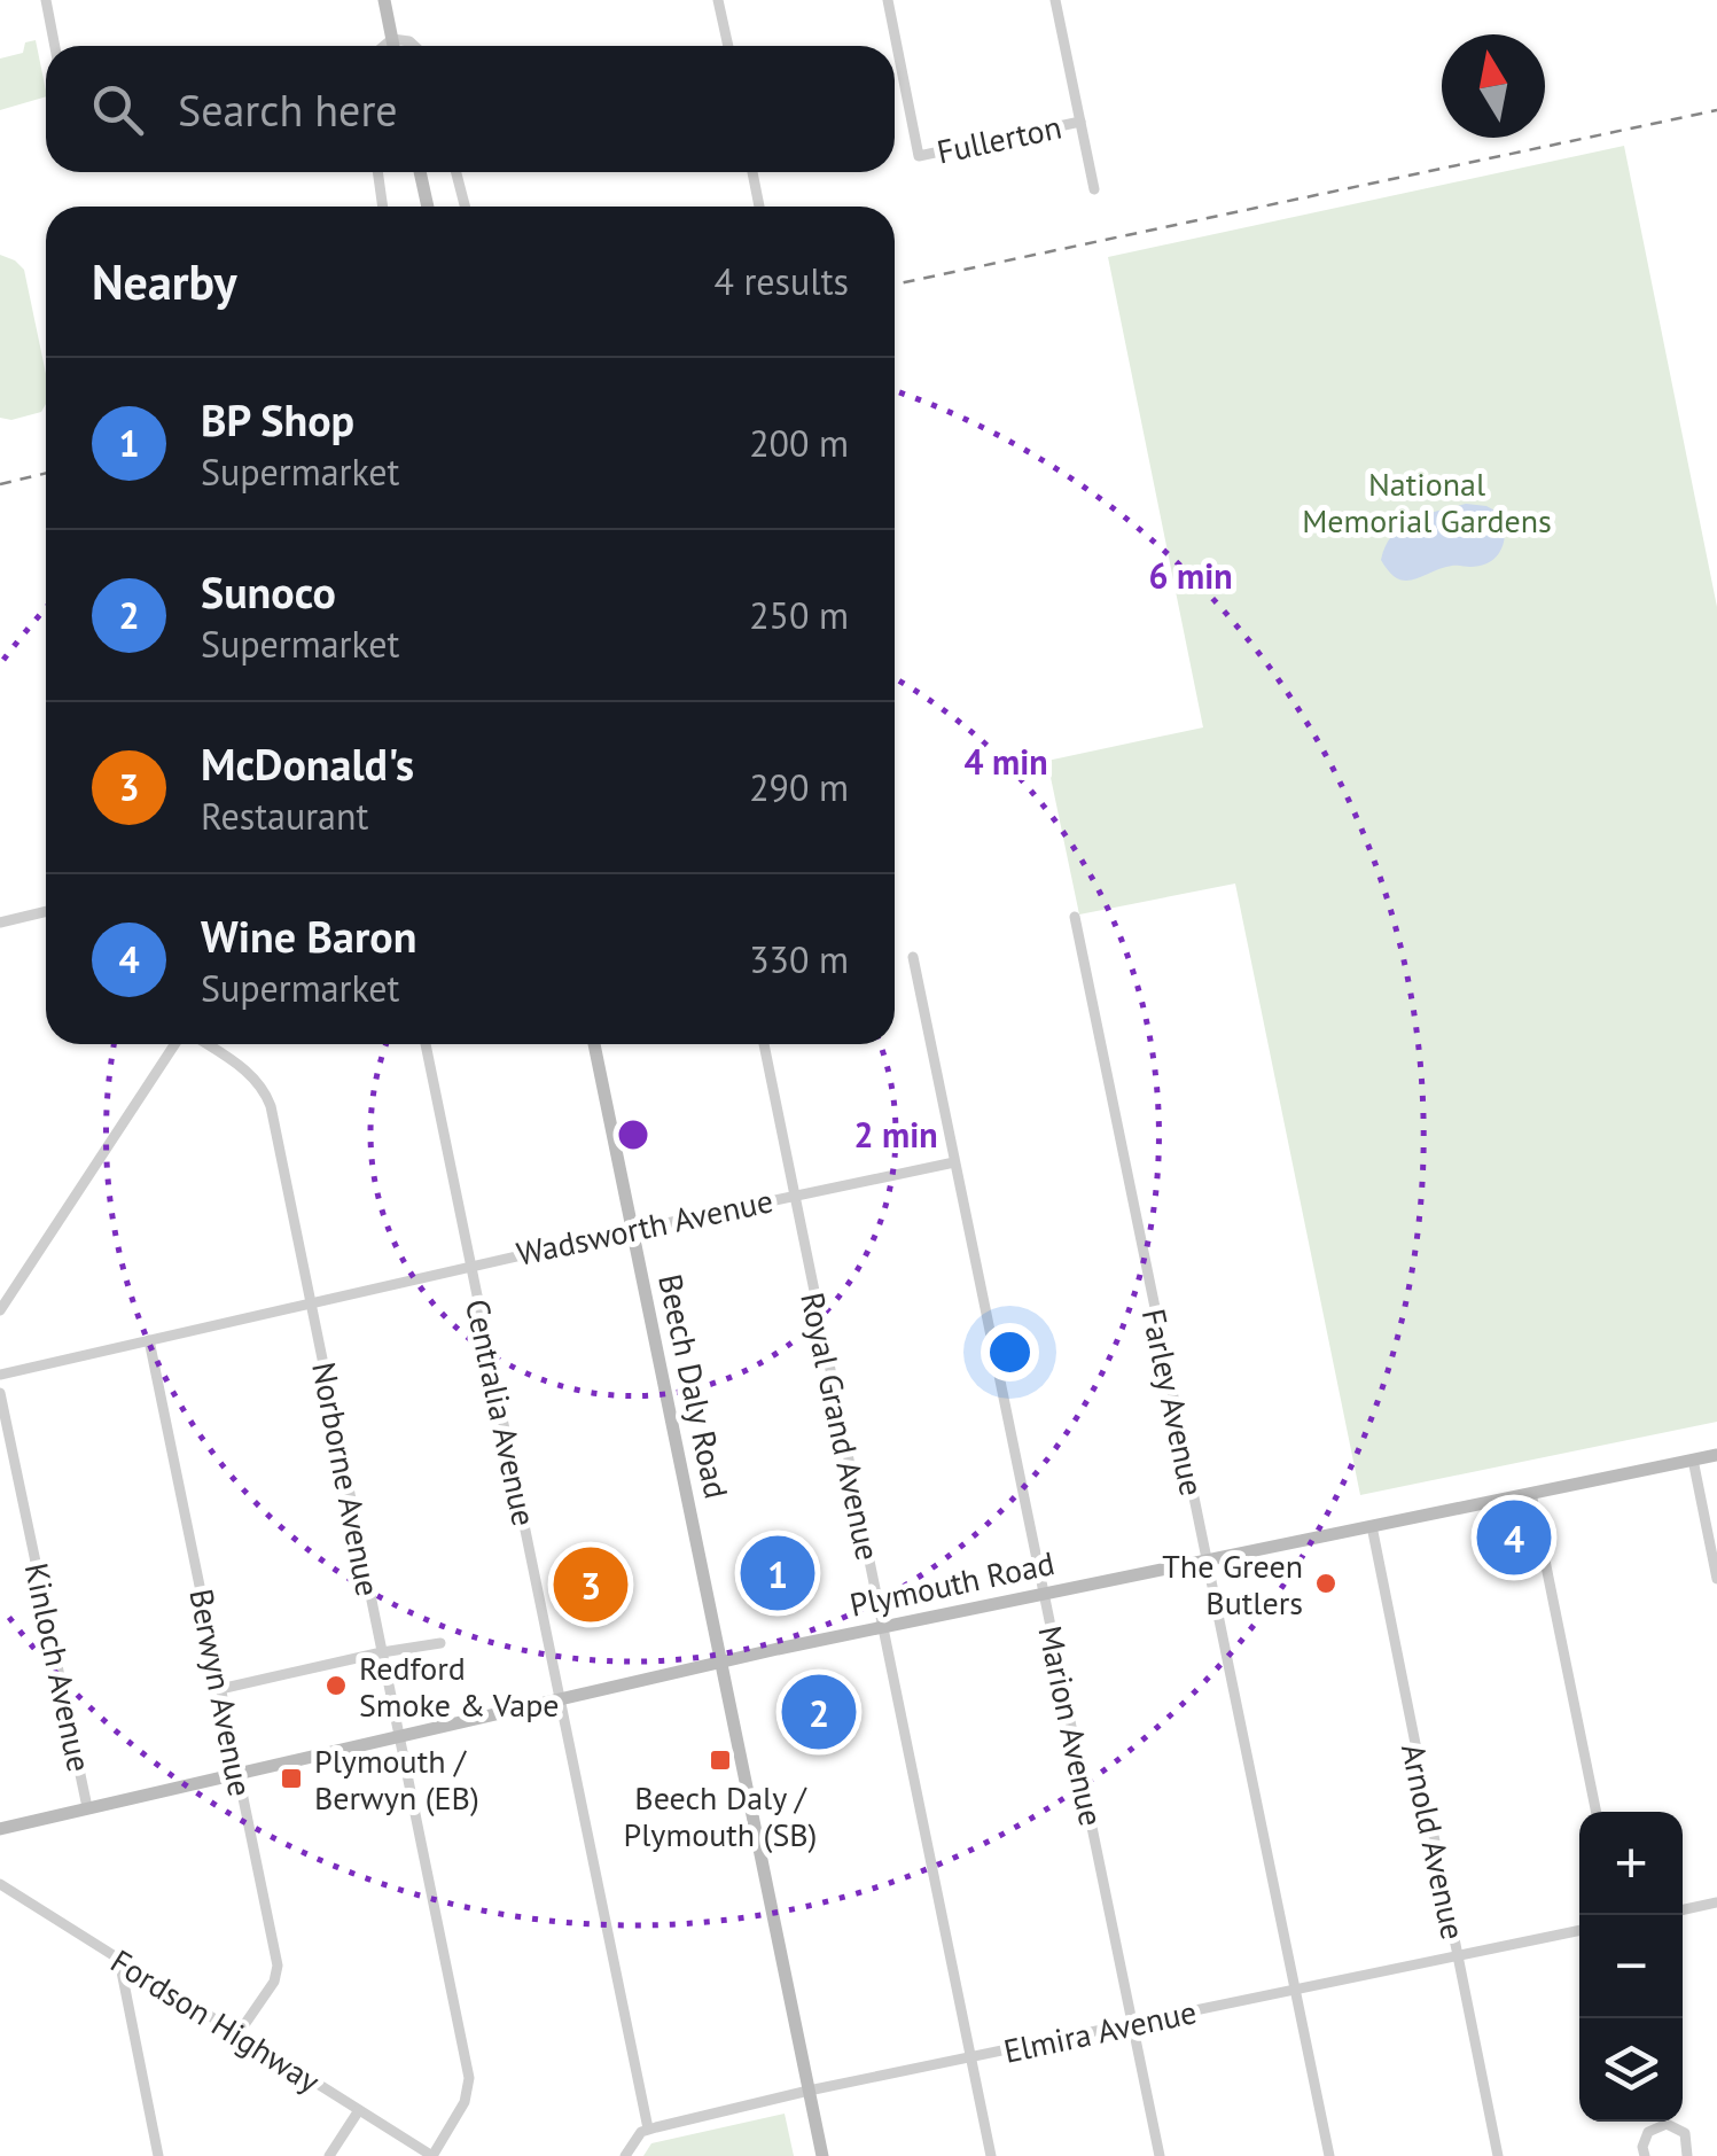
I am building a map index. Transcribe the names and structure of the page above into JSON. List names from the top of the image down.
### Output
{
  "streets": {
    "main road": ["Beech Daly Road", "Plymouth Road"],
    "street": [
      "Fullerton",
      "Wadsworth Avenue",
      "Farley Avenue",
      "Centralia Avenue",
      "Royal Grand Avenue",
      "Norborne Avenue",
      "Kinloch Avenue",
      "Berwyn Avenue",
      "Marion Avenue",
      "Arnold Avenue",
      "Fordson Highway",
      "Elmira Avenue"
    ]
  },
  "crossings": [
    ["Wadsworth Avenue", "Beech Daly Road"],
    ["Wadsworth Avenue", "Centralia Avenue"],
    ["Wadsworth Avenue", "Royal Grand Avenue"],
    ["Wadsworth Avenue", "Norborne Avenue"],
    ["Wadsworth Avenue", "Berwyn Avenue"],
    ["Wadsworth Avenue", "Marion Avenue"],
    ["Beech Daly Road", "Plymouth Road"],
    ["Beech Daly Road", "Elmira Avenue"],
    ["Farley Avenue", "Plymouth Road"],
    ["Farley Avenue", "Elmira Avenue"],
    ["Centralia Avenue", "Plymouth Road"],
    ["Centralia Avenue", "Elmira Avenue"],
    ["Royal Grand Avenue", "Plymouth Road"],
    ["Royal Grand Avenue", "Elmira Avenue"],
    ["Norborne Avenue", "Plymouth Road"],
    ["Norborne Avenue", "Fordson Highway"],
    ["Plymouth Road", "Kinloch Avenue"],
    ["Plymouth Road", "Berwyn Avenue"],
    ["Plymouth Road", "Marion Avenue"],
    ["Plymouth Road", "Arnold Avenue"],
    ["Berwyn Avenue", "Fordson Highway"],
    ["Marion Avenue", "Elmira Avenue"],
    ["Arnold Avenue", "Elmira Avenue"]
  ],
  "parks": ["National Memorial Gardens"],
  "places": {
    "other": ["The Green Butlers", "Redford Smoke & Vape"],
    "transit": ["Beech Daly / Plymouth (SB)", "Plymouth / Berwyn (EB)"]
  },
  "north": "top",
  "page": {
    "search": "Search here",
    "heading": ["Nearby", "4 results"],
    "list": [
      {
        "mark": "1",
        "name": "BP Shop",
        "note": "Supermarket",
        "value": "200 m"
      },
      {
        "mark": "2",
        "name": "Sunoco",
        "note": "Supermarket",
        "value": "250 m"
      },
      {
        "mark": "3",
        "name": "McDonald's",
        "note": "Restaurant",
        "value": "290 m"
      },
      {
        "mark": "4",
        "name": "Wine Baron",
        "note": "Supermarket",
        "value": "330 m"
      }
    ],
    "pins": [
      "4",
      "1",
      "3",
      "2"
    ],
    "map_buttons": ["+", "−"]
  },
  "rings": ["6 min", "4 min", "2 min"]
}
